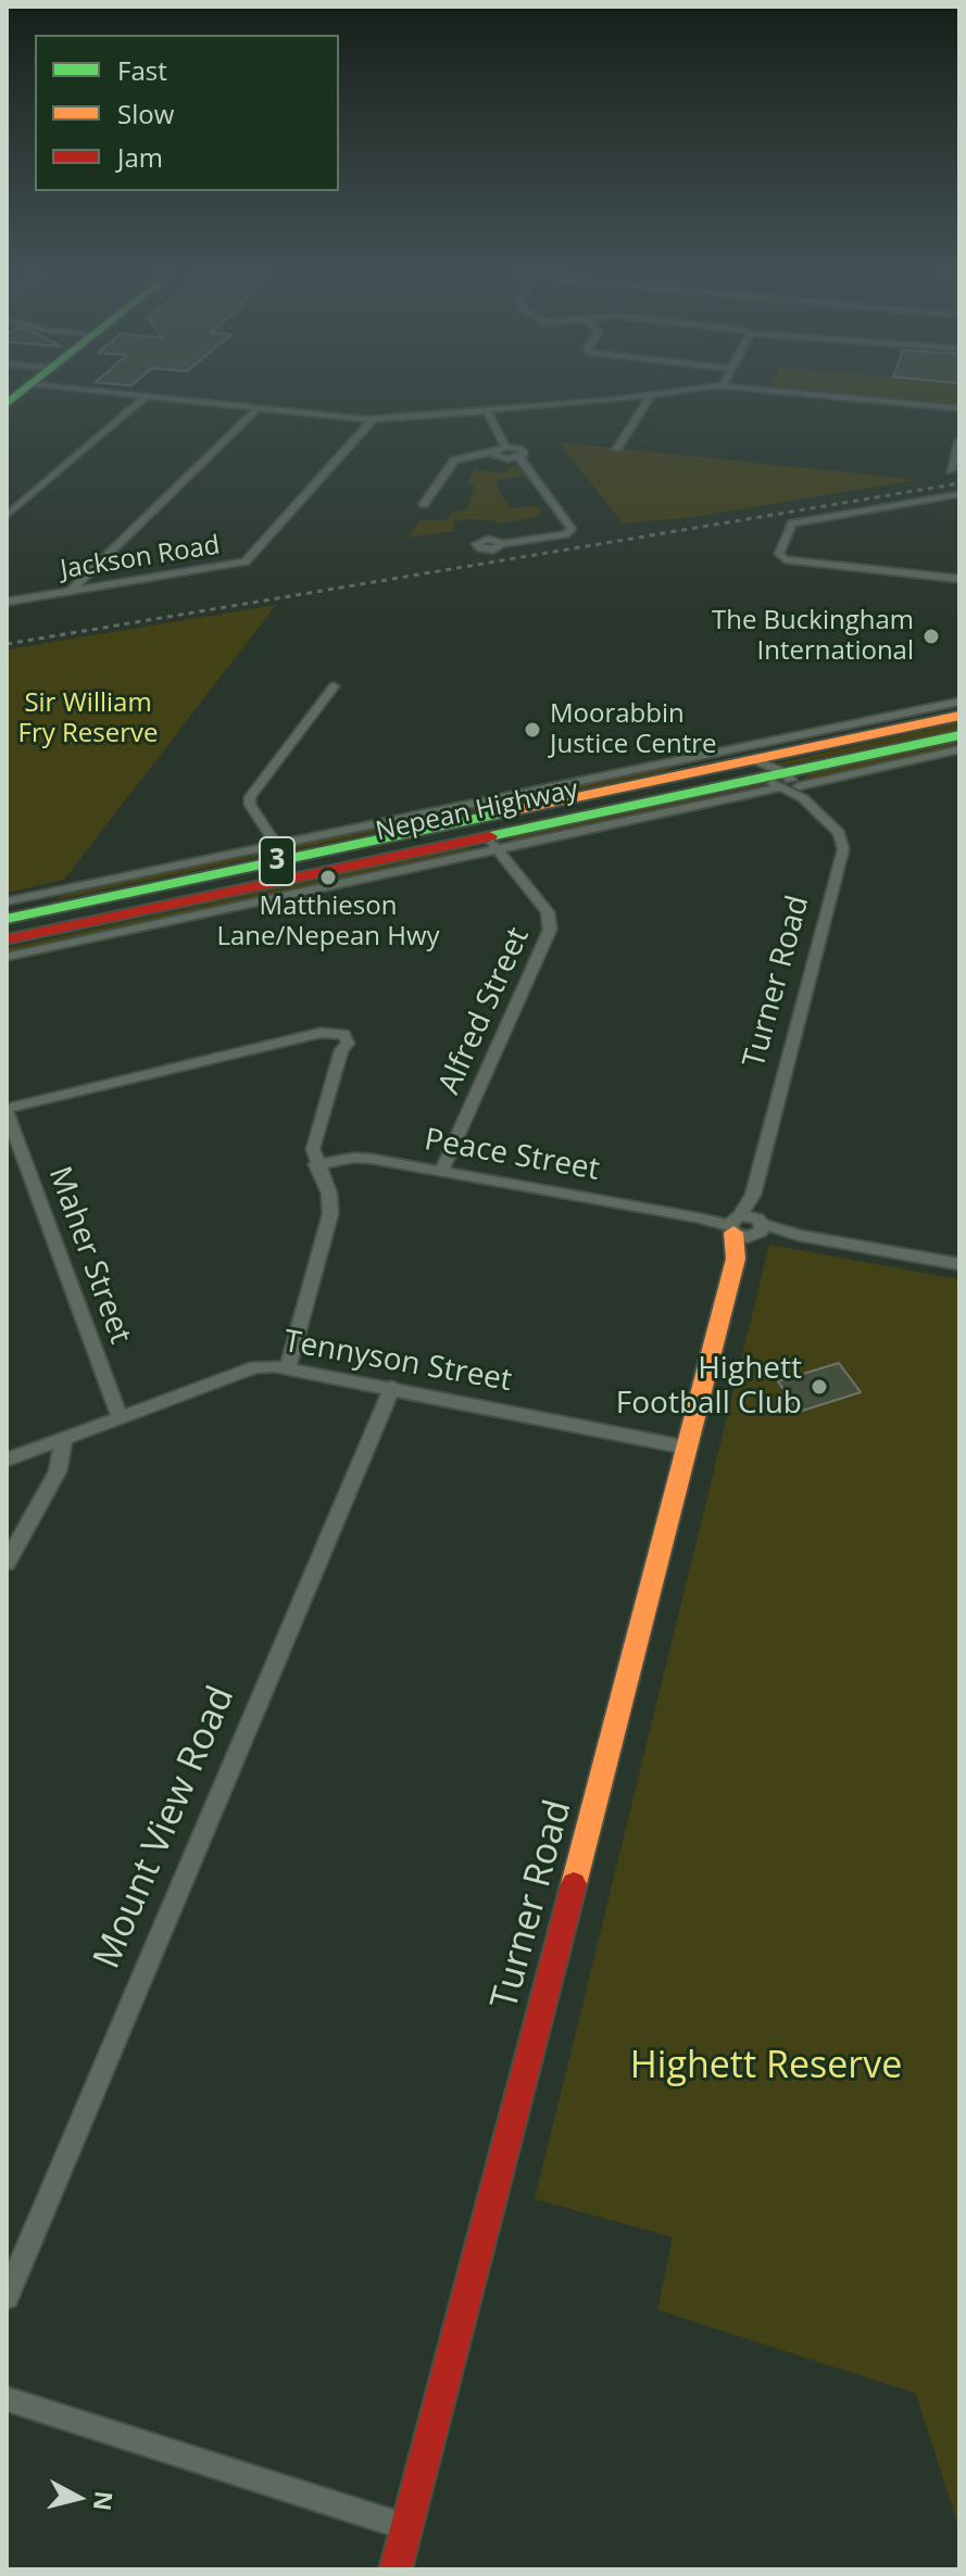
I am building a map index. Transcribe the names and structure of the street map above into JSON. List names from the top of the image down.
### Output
{
  "streets": {
    "main road": ["Nepean Highway", "3", "Turner Road"],
    "street": [
      "Jackson Road",
      "Alfred Street",
      "Peace Street",
      "Maher Street",
      "Tennyson Street",
      "Mount View Road"
    ]
  },
  "crossings": [
    ["Nepean Highway", "Turner Road"],
    ["Nepean Highway", "Alfred Street"],
    ["Turner Road", "Peace Street"],
    ["Turner Road", "Tennyson Street"],
    ["Alfred Street", "Peace Street"],
    ["Maher Street", "Tennyson Street"],
    ["Tennyson Street", "Mount View Road"]
  ],
  "parks": ["Sir William Fry Reserve", "Highett Reserve"],
  "places": [
    "The Buckingham International",
    "Moorabbin Justice Centre",
    "Matthieson Lane/Nepean Hwy",
    "Highett Football Club"
  ],
  "legend": ["Fast", "Slow", "Jam"],
  "north": "right"
}
